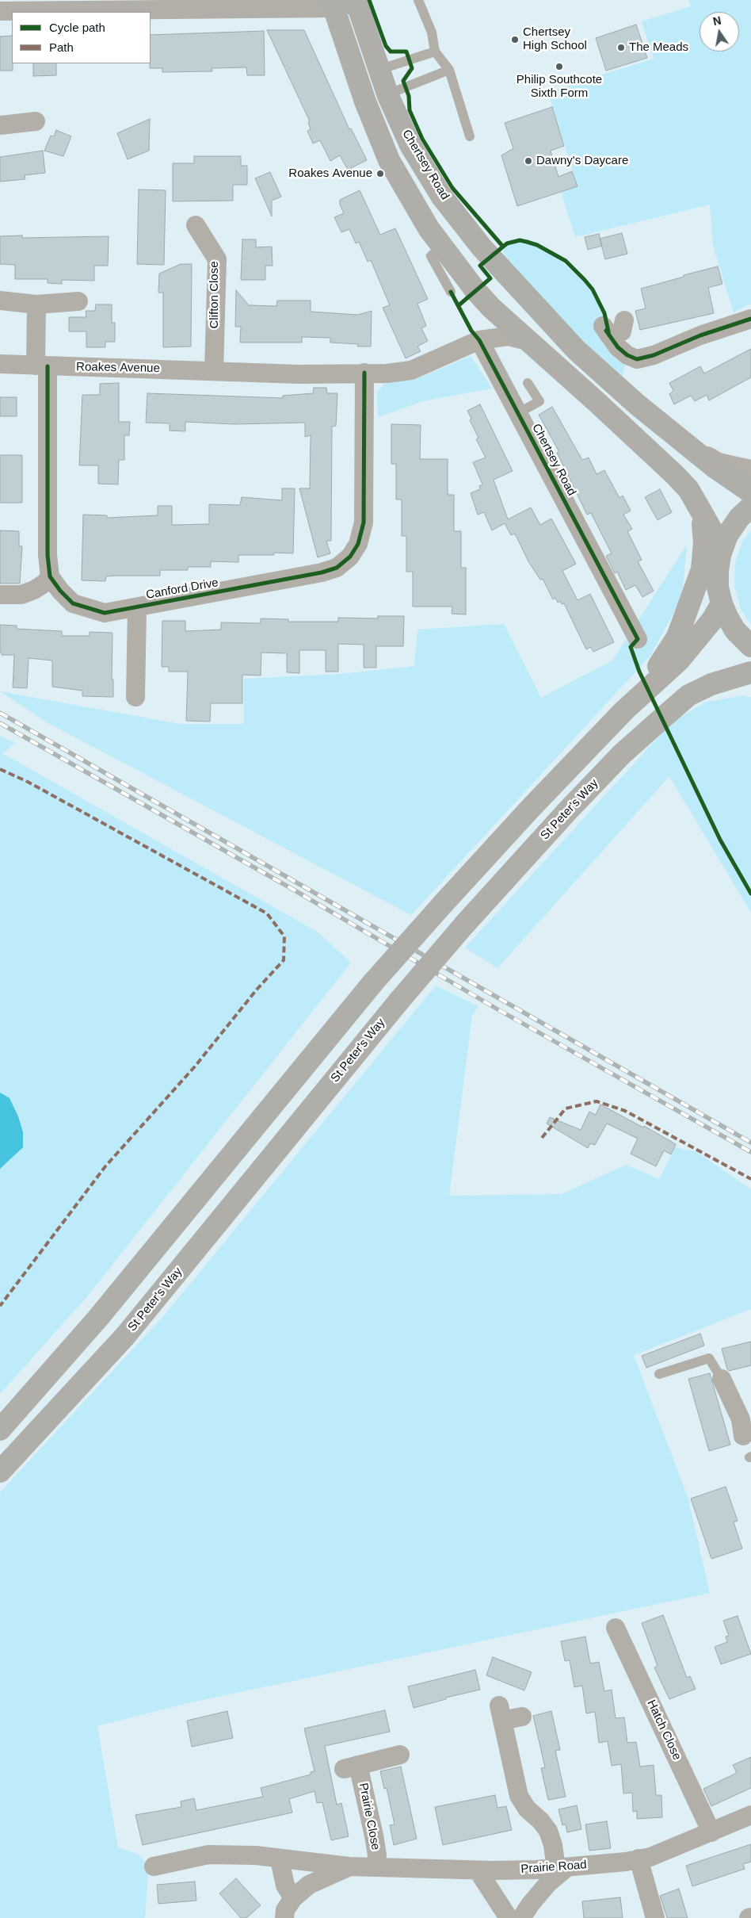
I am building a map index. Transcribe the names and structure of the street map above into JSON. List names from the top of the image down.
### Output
{
  "streets": {
    "main road": ["Chertsey Road", "St Peter's Way"],
    "street": [
      "Clifton Close",
      "Roakes Avenue",
      "Canford Drive",
      "Hatch Close",
      "Prairie Close",
      "Prairie Road"
    ]
  },
  "crossings": [
    ["Chertsey Road", "Roakes Avenue"],
    ["Clifton Close", "Roakes Avenue"],
    ["Roakes Avenue", "Canford Drive"],
    ["Hatch Close", "Prairie Road"],
    ["Prairie Close", "Prairie Road"]
  ],
  "places": [
    "Chertsey High School",
    "The Meads",
    "Philip Southcote Sixth Form",
    "Dawny's Daycare",
    "Roakes Avenue"
  ],
  "legend": ["Cycle path", "Path"],
  "north": "top"
}
